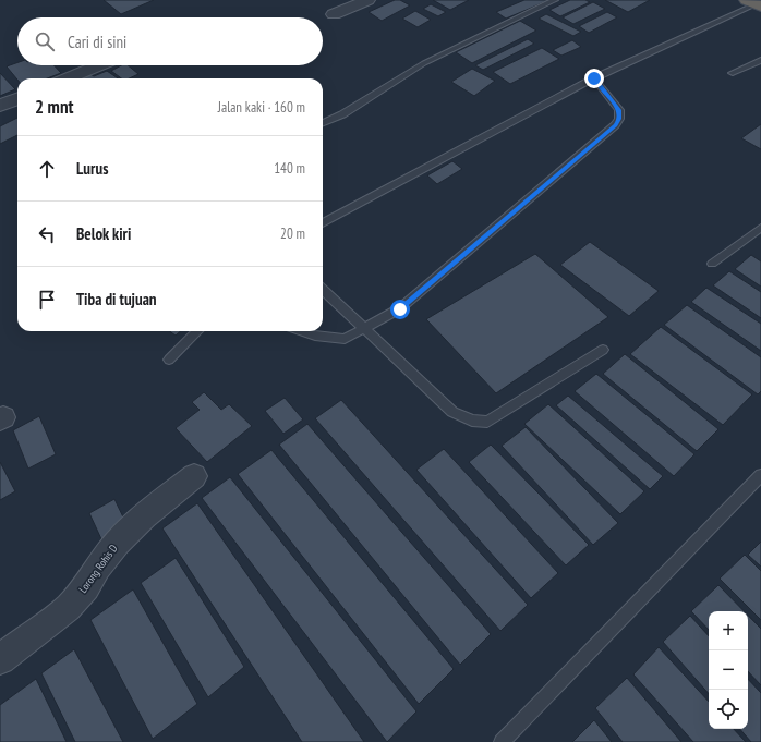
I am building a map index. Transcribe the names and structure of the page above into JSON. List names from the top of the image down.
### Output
{
  "streets": {
    "street": ["Lorong Rohis D"]
  },
  "page": {
    "search": "Cari di sini",
    "heading": ["2 mnt", "Jalan kaki · 160 m"],
    "list": [
      ["Lurus", "140 m"],
      ["Belok kiri", "20 m"],
      "Tiba di tujuan"
    ],
    "map_buttons": ["+", "−"]
  }
}
